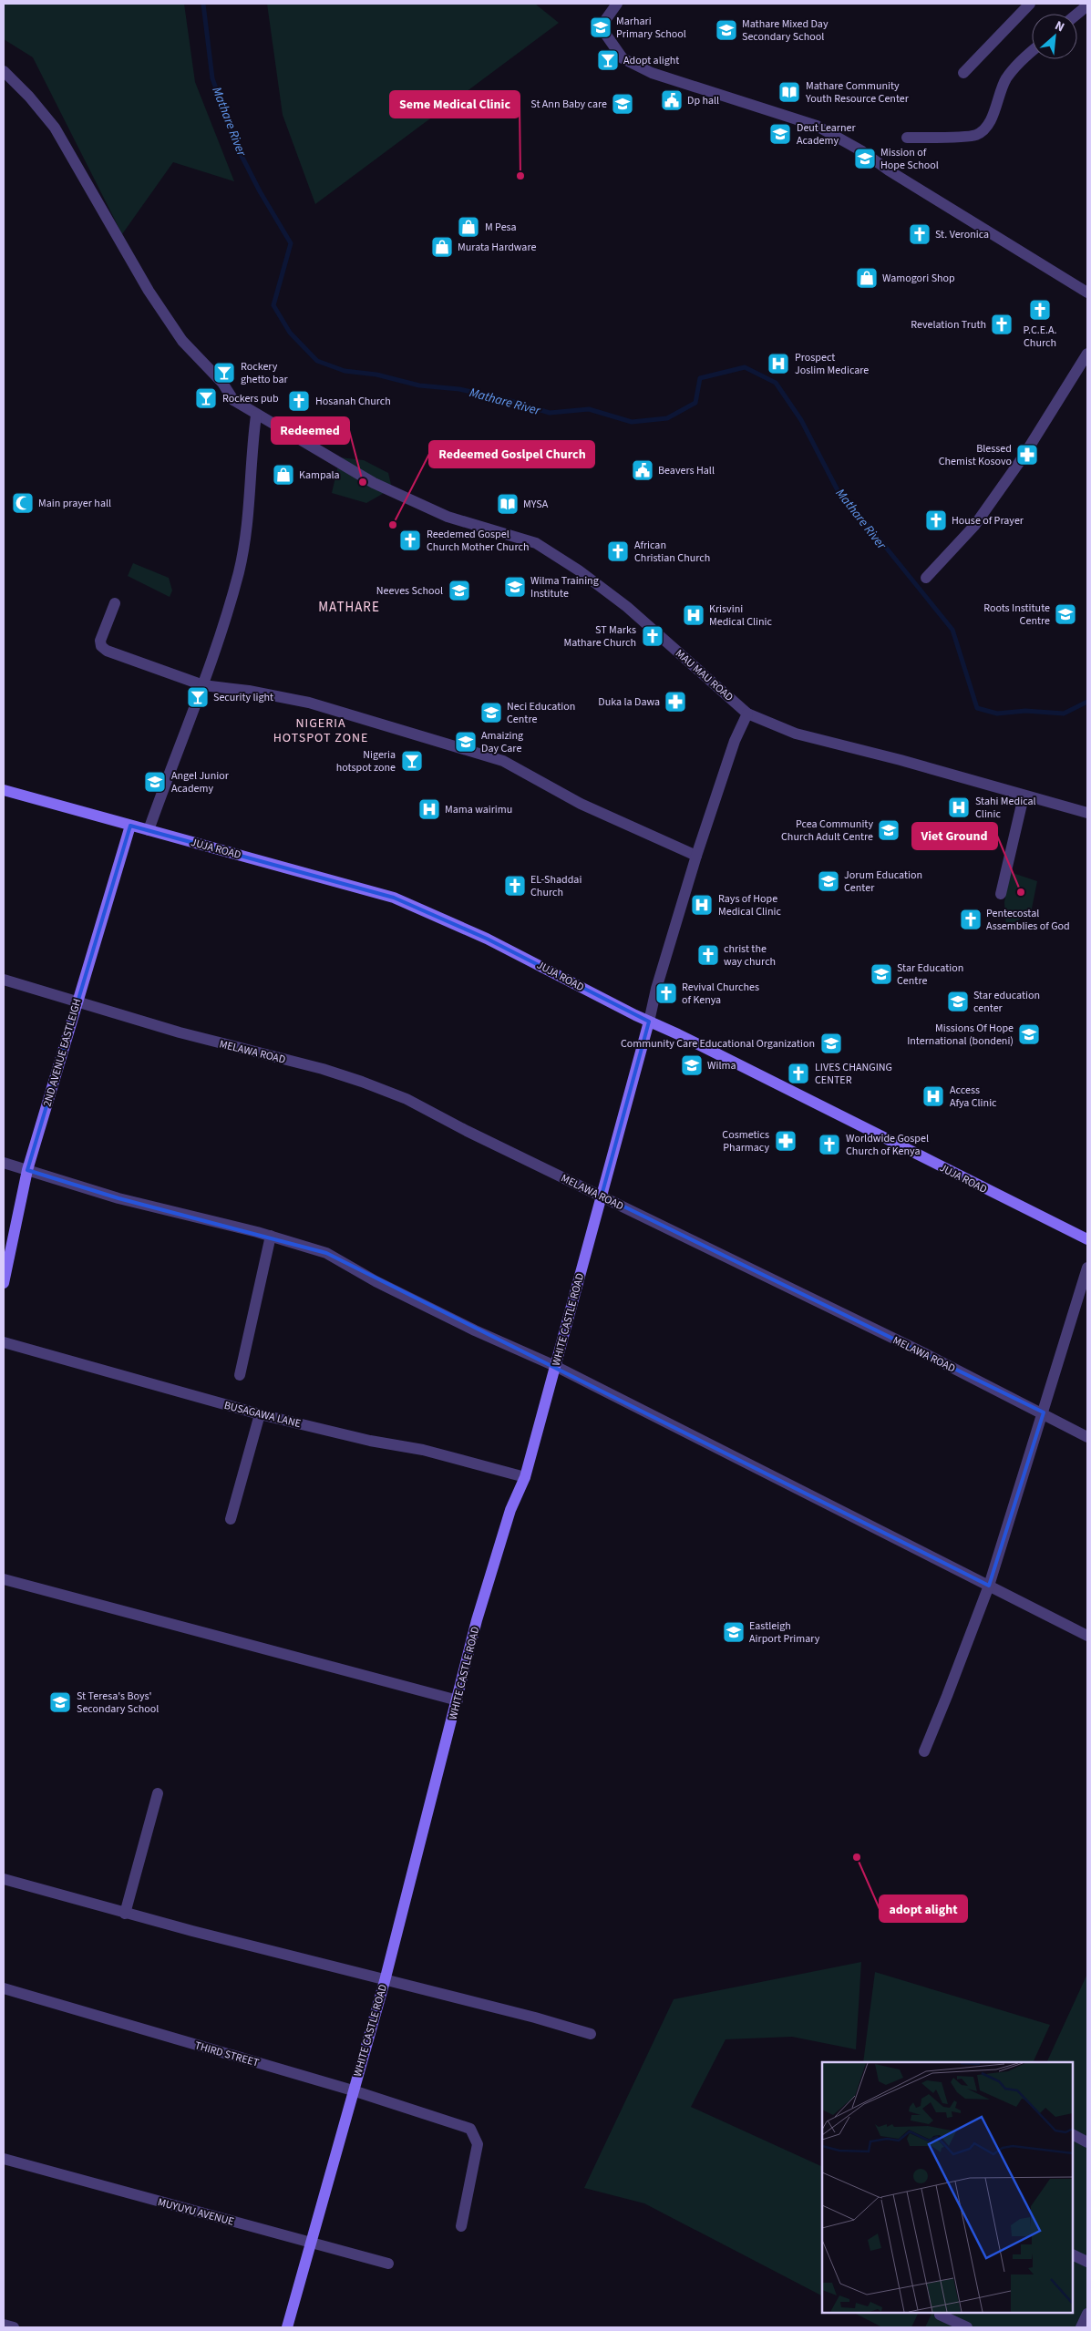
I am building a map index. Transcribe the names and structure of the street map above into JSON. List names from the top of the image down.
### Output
{
  "streets": {
    "street": [
      "MAU MAU ROAD",
      "JUJA ROAD",
      "MELAWA ROAD",
      "2ND AVENUE EASTLEIGH",
      "WHITE CASTLE ROAD",
      "BUSAGAWA LANE",
      "THIRD STREET",
      "MUYUYU AVENUE"
    ]
  },
  "crossings": [
    ["JUJA ROAD", "2ND AVENUE EASTLEIGH"],
    ["JUJA ROAD", "WHITE CASTLE ROAD"],
    ["MELAWA ROAD", "2ND AVENUE EASTLEIGH"],
    ["MELAWA ROAD", "WHITE CASTLE ROAD"],
    ["WHITE CASTLE ROAD", "BUSAGAWA LANE"],
    ["WHITE CASTLE ROAD", "THIRD STREET"],
    ["WHITE CASTLE ROAD", "MUYUYU AVENUE"]
  ],
  "districts": ["MATHARE", "NIGERIA HOTSPOT ZONE"],
  "water": ["Mathare River"],
  "places": {
    "school or university": [
      "Marhari Primary School",
      "Mathare Mixed Day Secondary School",
      "St Ann Baby care",
      "Deut Learner Academy",
      "Mission of Hope School",
      "Wilma Training Institute",
      "Neeves School",
      "Roots Institute Centre",
      "Neci Education Centre",
      "Amaizing Day Care",
      "Angel Junior Academy",
      "Pcea Community Church Adult Centre",
      "Jorum Education Center",
      "Star Education Centre",
      "Star education center",
      "Missions Of Hope International (bondeni)",
      "Community Care Educational Organization",
      "Wilma",
      "Eastleigh Airport Primary",
      "St Teresa's Boys' Secondary School"
    ],
    "bar": [
      "Adopt alight",
      "Rockery ghetto bar",
      "Rockers pub",
      "Security light",
      "Nigeria hotspot zone"
    ],
    "library": ["Mathare Community Youth Resource Center", "MYSA"],
    "public building": ["Dp hall", "Beavers Hall"],
    "other": [
      "Seme Medical Clinic",
      "Redeemed",
      "Redeemed Goslpel Church",
      "Viet Ground",
      "adopt alight"
    ],
    "shop": [
      "M Pesa",
      "Murata Hardware",
      "Wamogori Shop",
      "Kampala"
    ],
    "church": [
      "St. Veronica",
      "P.C.E.A. Church",
      "Revelation Truth",
      "Hosanah Church",
      "House of Prayer",
      "Reedemed Gospel Church Mother Church",
      "African Christian Church",
      "ST Marks Mathare Church",
      "EL-Shaddai Church",
      "Pentecostal Assemblies of God",
      "christ the way church",
      "Revival Churches of Kenya",
      "LIVES CHANGING CENTER",
      "Worldwide Gospel Church of Kenya"
    ],
    "hospital": [
      "Prospect Joslim Medicare",
      "Krisvini Medical Clinic",
      "Stahi Medical Clinic",
      "Mama wairimu",
      "Rays of Hope Medical Clinic",
      "Access Afya Clinic"
    ],
    "pharmacy": ["Blessed Chemist Kosovo", "Duka la Dawa", "Cosmetics Pharmacy"],
    "mosque": ["Main prayer hall"]
  },
  "north": "top right"
}
